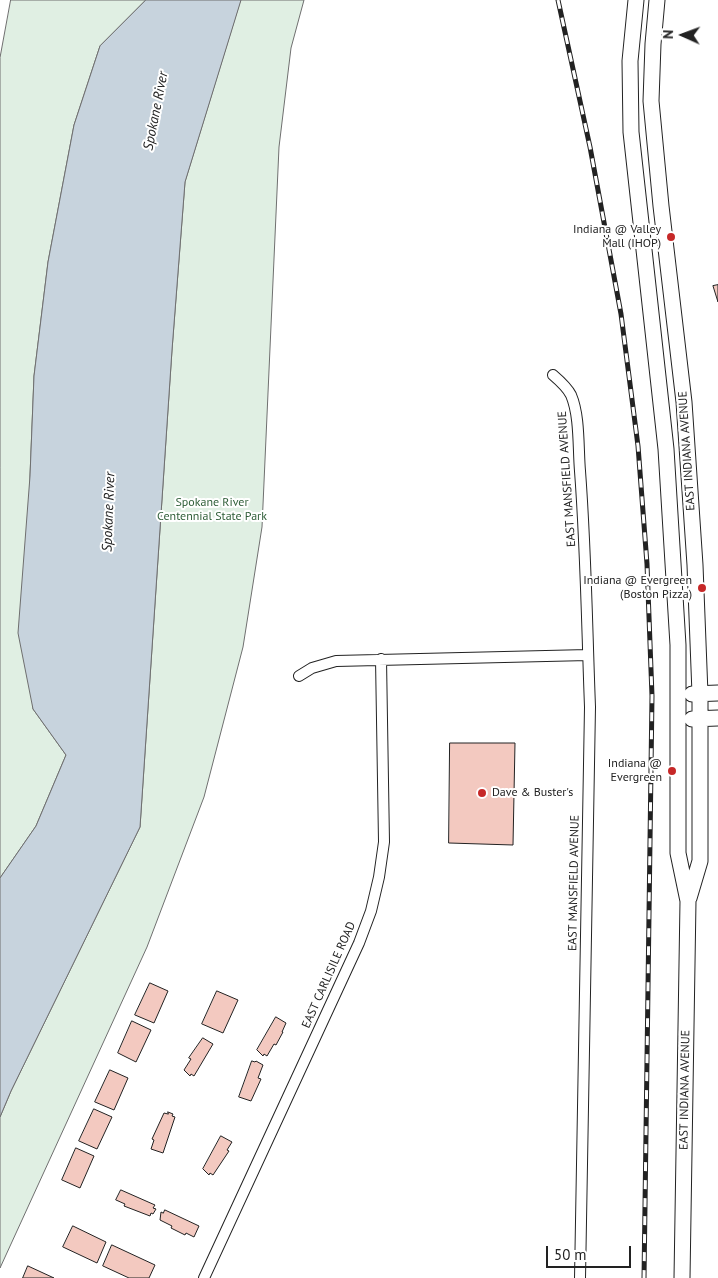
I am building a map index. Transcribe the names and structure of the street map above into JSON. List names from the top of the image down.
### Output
{
  "streets": {
    "main road": ["EAST INDIANA AVENUE"],
    "street": ["EAST MANSFIELD AVENUE", "EAST CARLISILE ROAD"]
  },
  "water": ["Spokane River"],
  "parks": ["Spokane River Centennial State Park"],
  "places": [
    "Indiana @ Valley Mall (IHOP)",
    "Indiana @ Evergreen (Boston Pizza)",
    "Indiana @ Evergreen",
    "Dave & Buster's"
  ],
  "scale_bar": "50 m",
  "north": "left"
}
